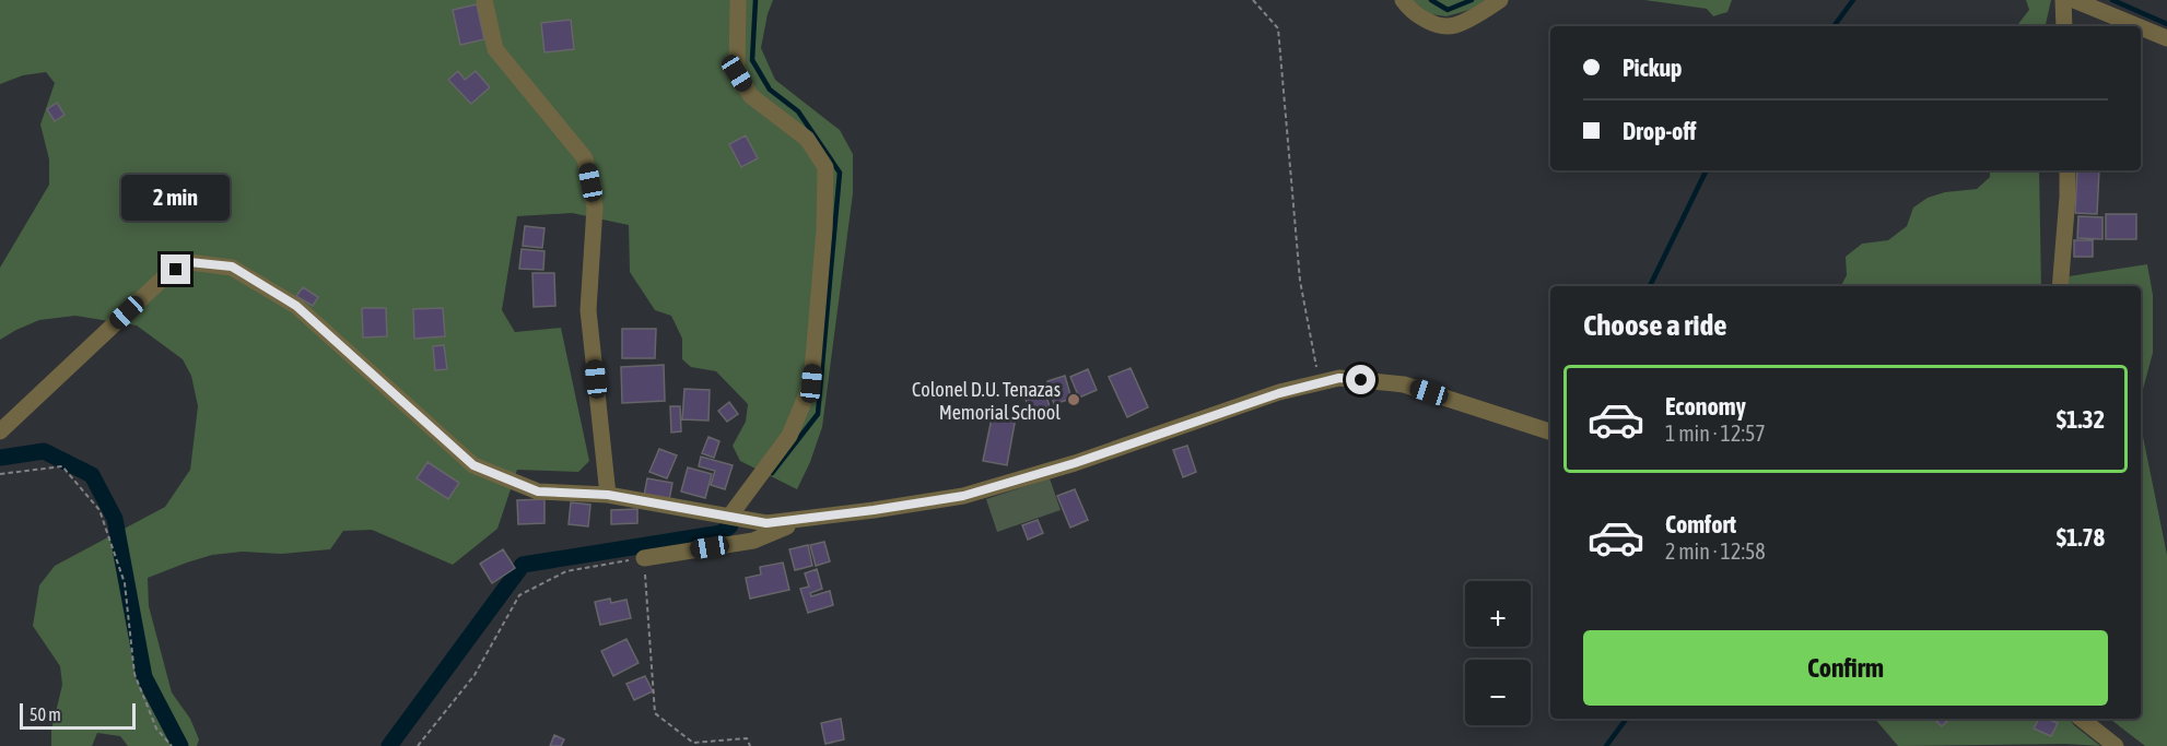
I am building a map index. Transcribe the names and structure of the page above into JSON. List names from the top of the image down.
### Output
{
  "places": ["Colonel D.U. Tenazas Memorial School"],
  "scale_bar": "50 m",
  "page": {
    "banner": ["Pickup", "Drop-off"],
    "bubble": "2 min",
    "heading": "Choose a ride",
    "list": [
      {
        "name": "Economy",
        "note": "1 min · 12:57",
        "value": "$1.32"
      },
      {
        "name": "Comfort",
        "note": "2 min · 12:58",
        "value": "$1.78"
      }
    ],
    "map_buttons": ["+", "−"],
    "buttons": "Confirm",
    "scale": "50 m"
  }
}
